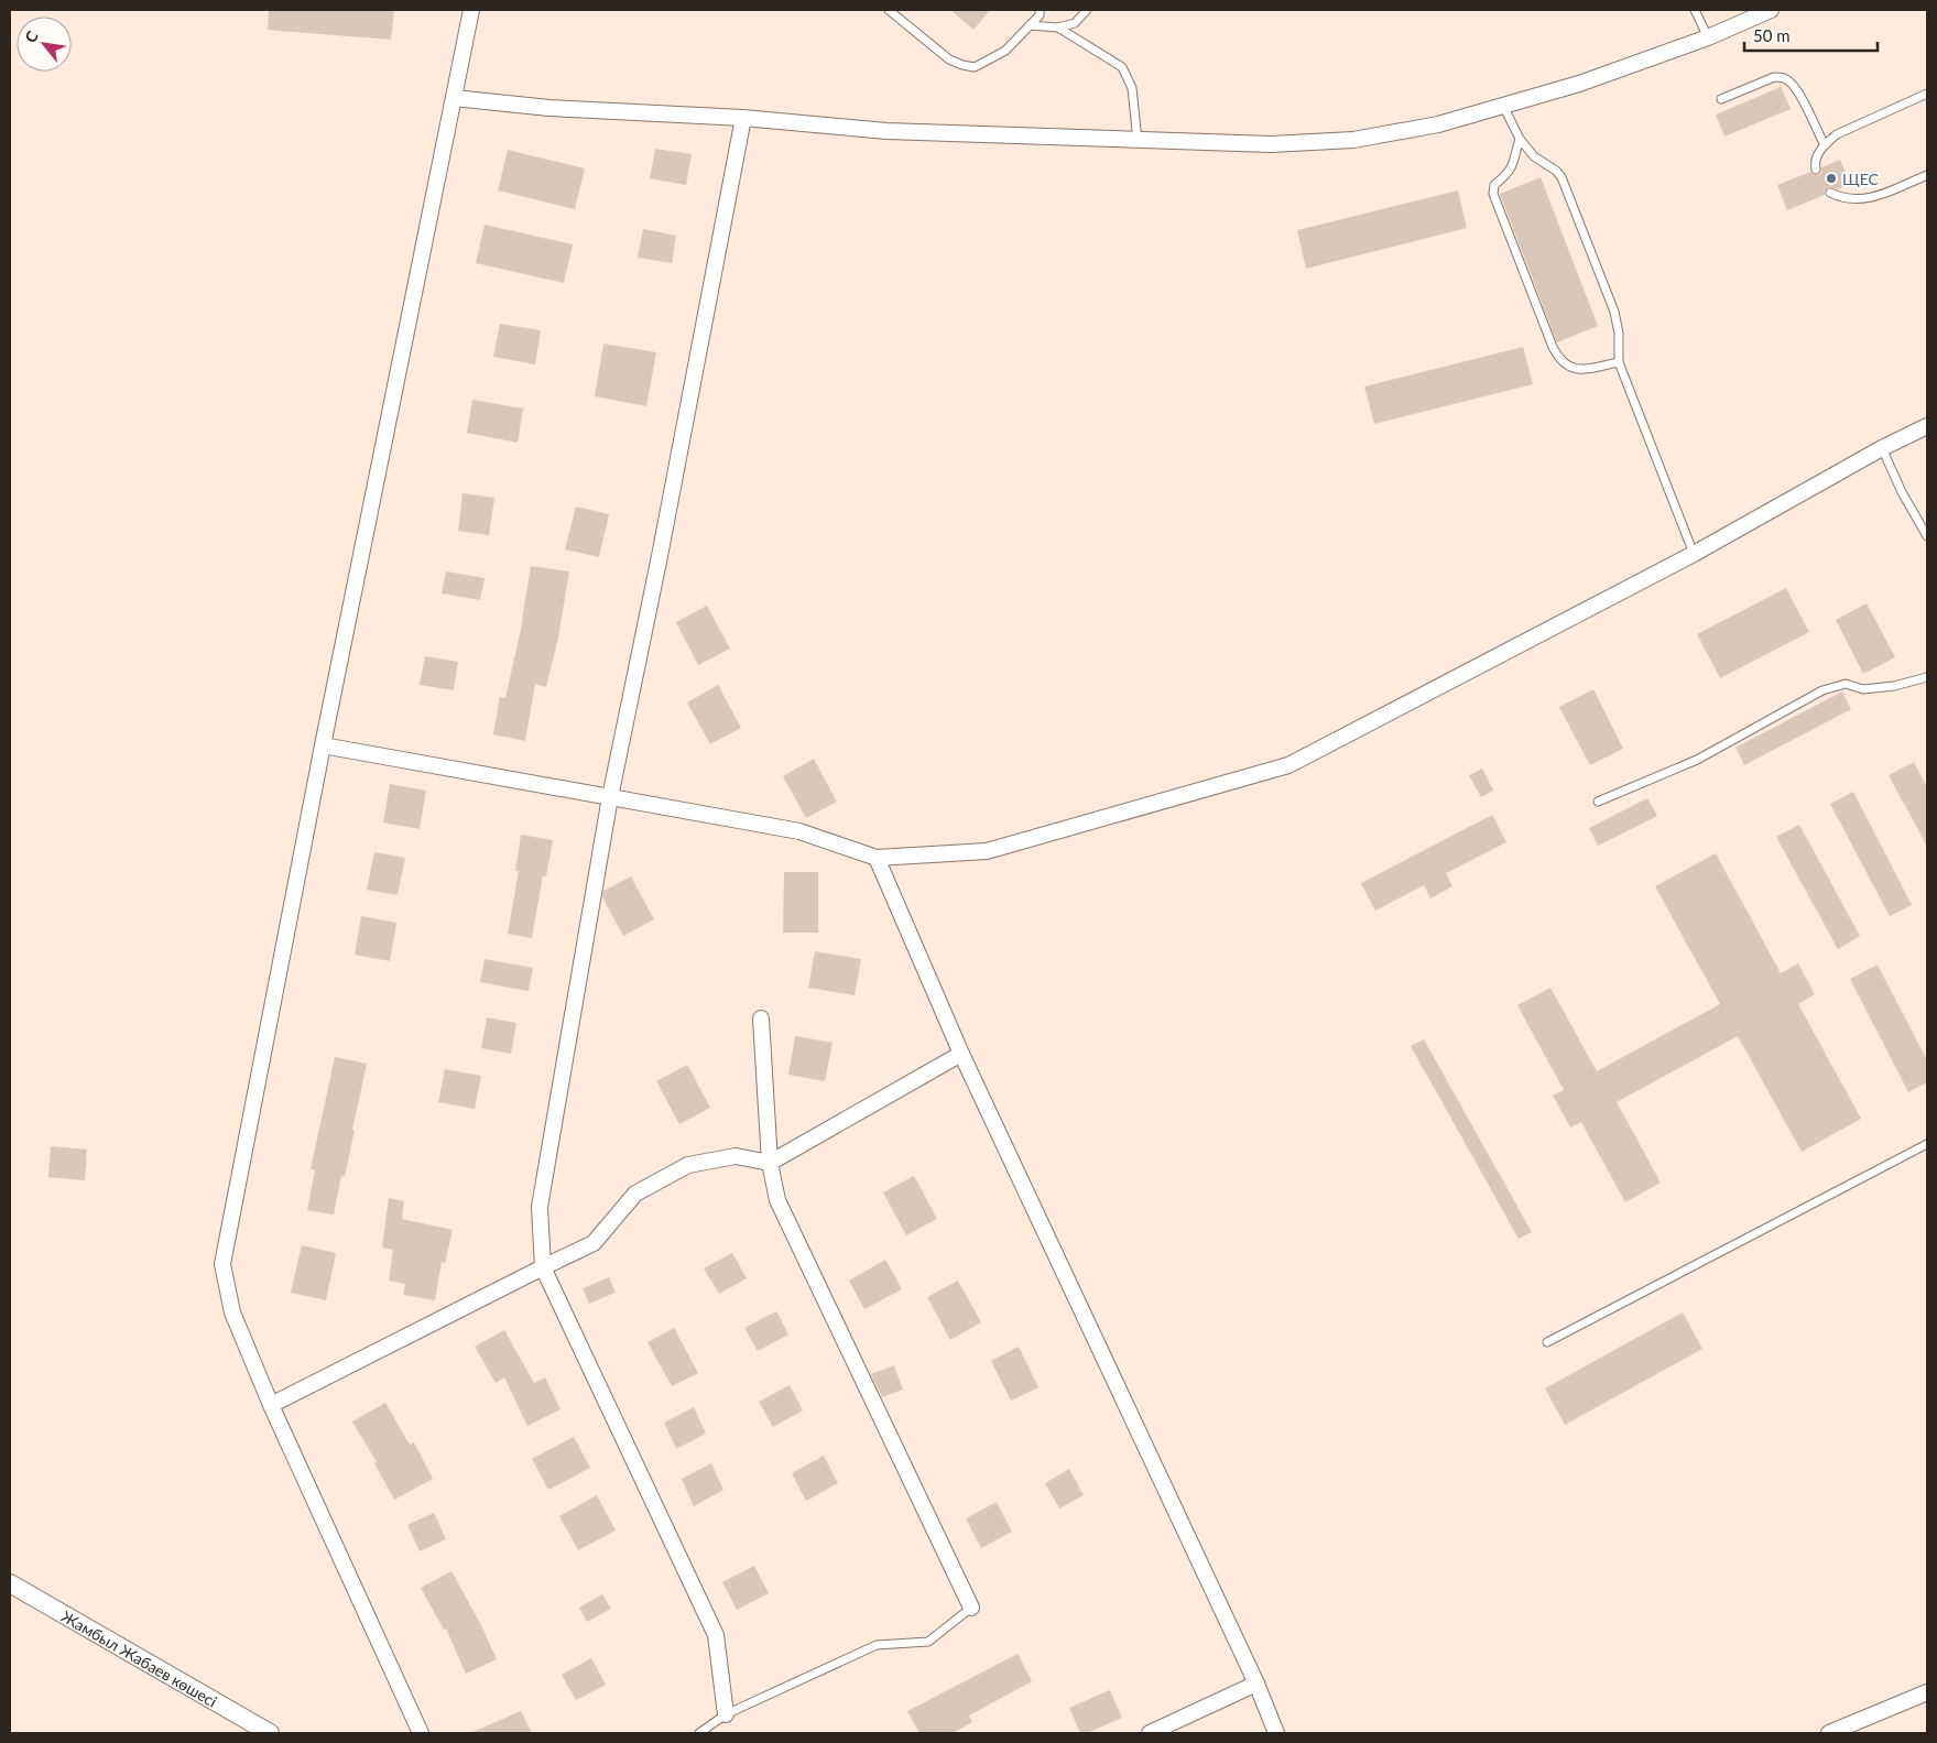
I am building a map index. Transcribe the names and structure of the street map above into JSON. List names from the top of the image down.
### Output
{
  "streets": {
    "street": ["Жамбыл Жабаев көшесі"]
  },
  "places": ["ЩЕС"],
  "scale_bar": "50 m",
  "north": "top left"
}
